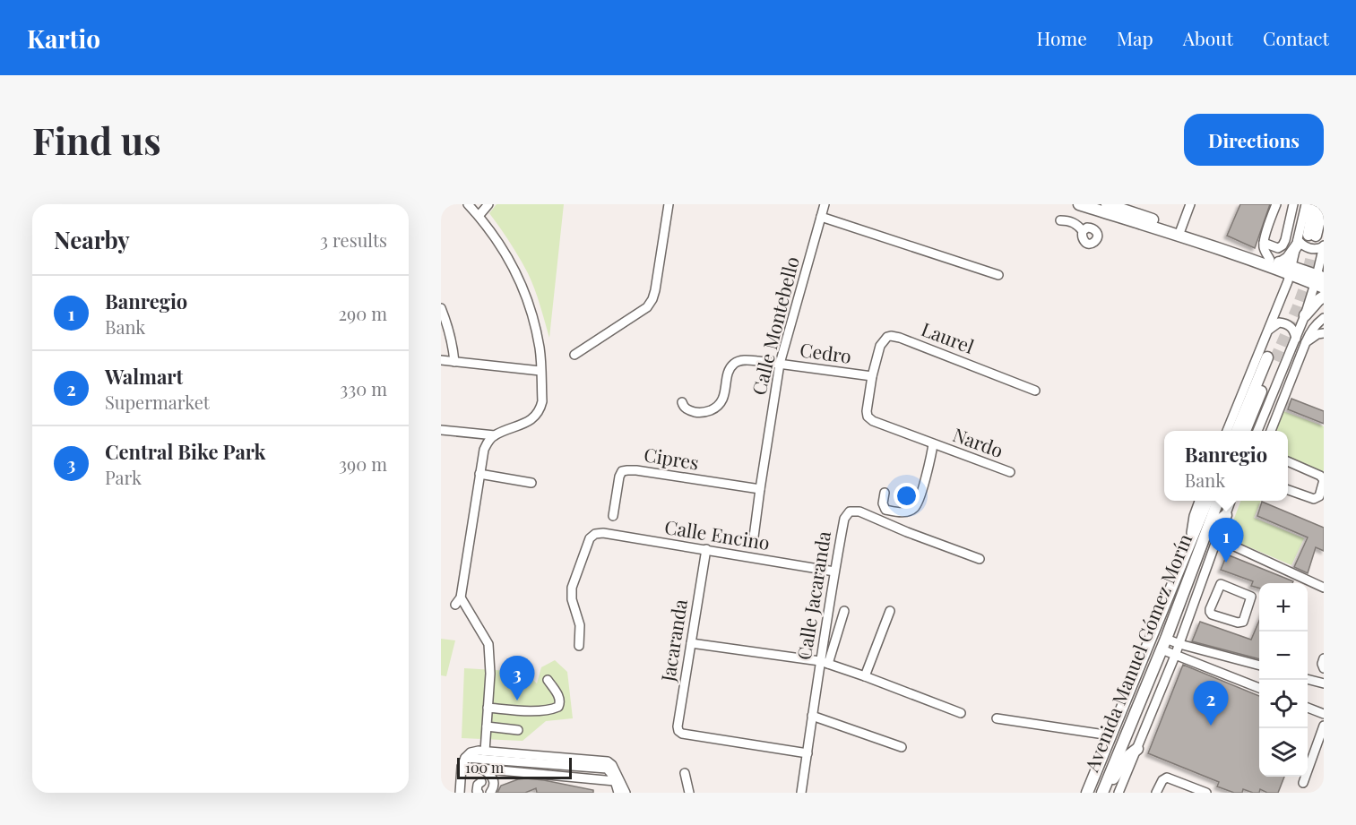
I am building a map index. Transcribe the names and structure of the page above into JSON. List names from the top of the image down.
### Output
{
  "streets": {
    "main road": ["Avenida Manuel Gómez Morín"],
    "street": [
      "Calle Montebello",
      "Laurel",
      "Cedro",
      "Nardo",
      "Cipres",
      "Calle Encino",
      "Calle Jacaranda",
      "Jacaranda"
    ]
  },
  "crossings": [
    ["Calle Montebello", "Cedro"],
    ["Calle Montebello", "Cipres"],
    ["Laurel", "Cedro"],
    ["Laurel", "Nardo"],
    ["Cedro", "Nardo"],
    ["Calle Encino", "Calle Jacaranda"],
    ["Calle Encino", "Jacaranda"],
    ["Calle Jacaranda", "Jacaranda"]
  ],
  "scale_bar": "100 m",
  "page": {
    "header": "Kartio",
    "nav": [
      "Home",
      "Map",
      "About",
      "Contact"
    ],
    "buttons": "Directions",
    "title": "Find us",
    "heading": ["Nearby", "3 results"],
    "list": [
      {
        "mark": "1",
        "name": "Banregio",
        "note": "Bank",
        "value": "290 m"
      },
      {
        "mark": "2",
        "name": "Walmart",
        "note": "Supermarket",
        "value": "330 m"
      },
      {
        "mark": "3",
        "name": "Central Bike Park",
        "note": "Park",
        "value": "390 m"
      }
    ],
    "popup": ["Banregio", "Bank"],
    "pins": ["1", "3", "2"],
    "map_buttons": ["+", "−"],
    "scale": "100 m"
  }
}
